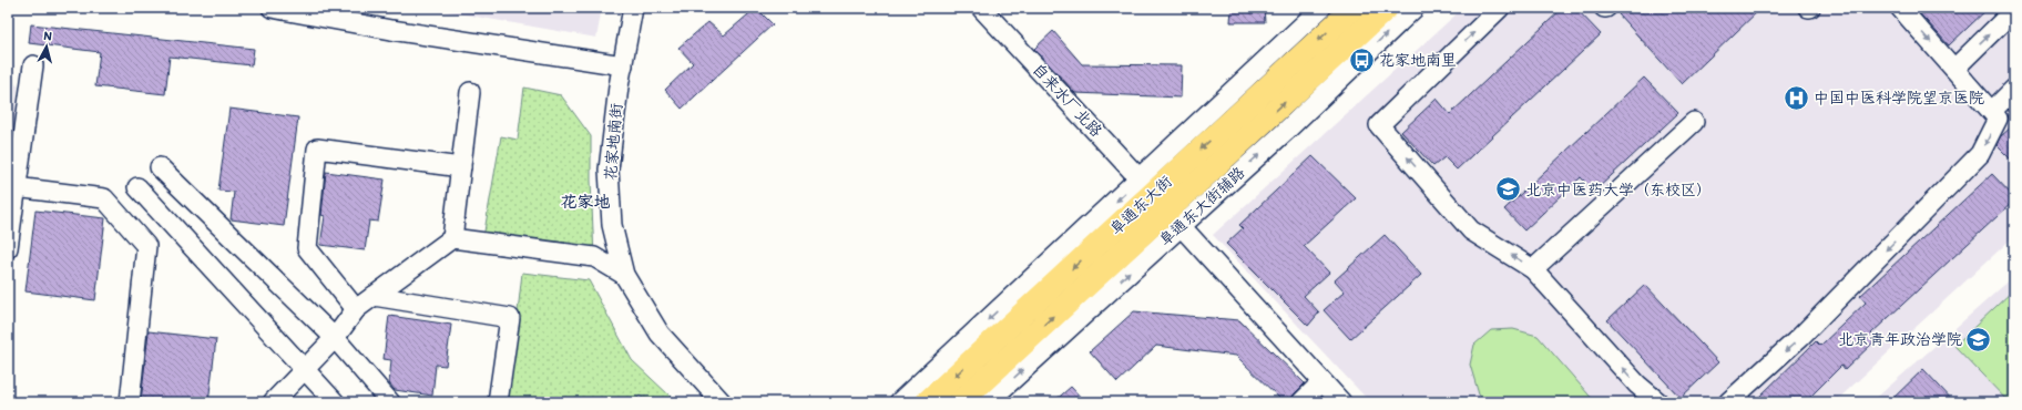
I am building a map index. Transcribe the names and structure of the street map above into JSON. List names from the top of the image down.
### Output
{
  "streets": {
    "main road": ["阜通东大街"],
    "street": ["自来水厂北路", "花家地南街", "阜通东大街辅路"]
  },
  "crossings": [
    ["自来水厂北路", "阜通东大街"],
    ["自来水厂北路", "阜通东大街辅路"],
    ["阜通东大街", "阜通东大街辅路"]
  ],
  "districts": ["花家地"],
  "places": {
    "bus stop": ["花家地南里"],
    "hospital": ["中国中医科学院望京医院"],
    "school or university": ["北京中医药大学（东校区）", "北京青年政治学院"]
  },
  "north": "top"
}
